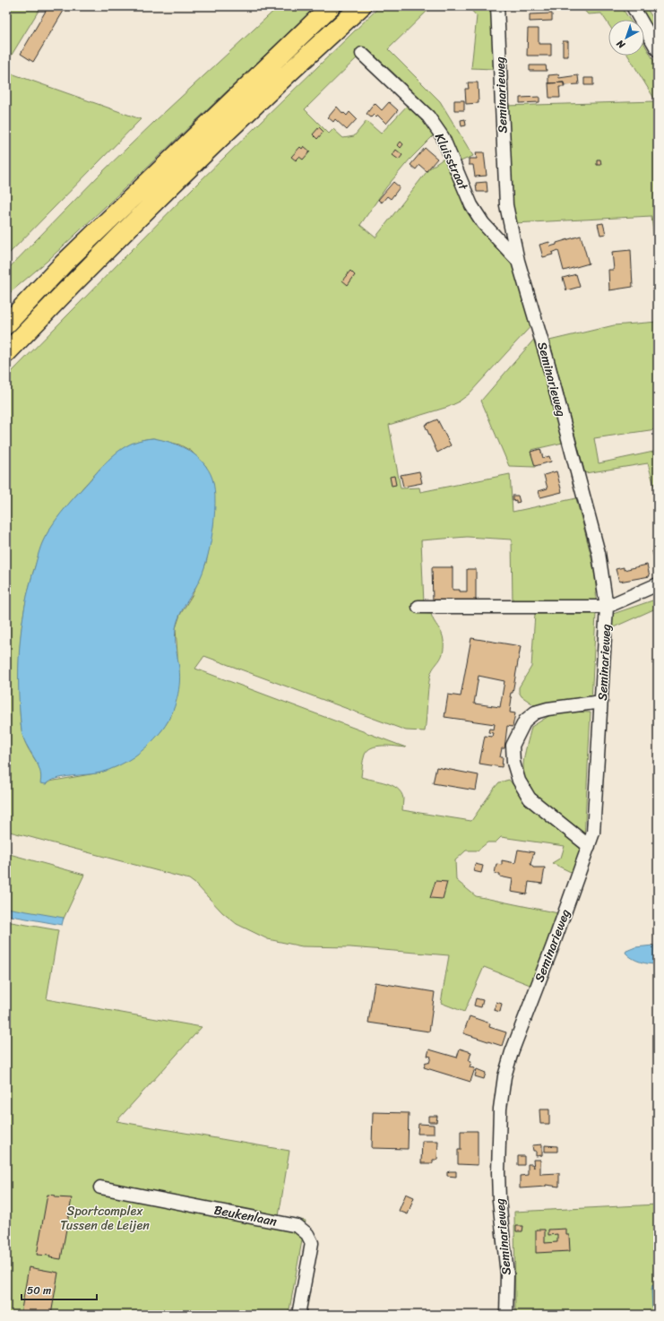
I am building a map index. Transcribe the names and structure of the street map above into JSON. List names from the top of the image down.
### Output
{
  "streets": {
    "street": ["Seminarieweg", "Kluisstraat", "Beukenlaan"]
  },
  "crossings": [
    ["Seminarieweg", "Kluisstraat"]
  ],
  "parks": ["Sportcomplex Tussen de Leijen"],
  "scale_bar": "50 m",
  "north": "bottom left"
}
